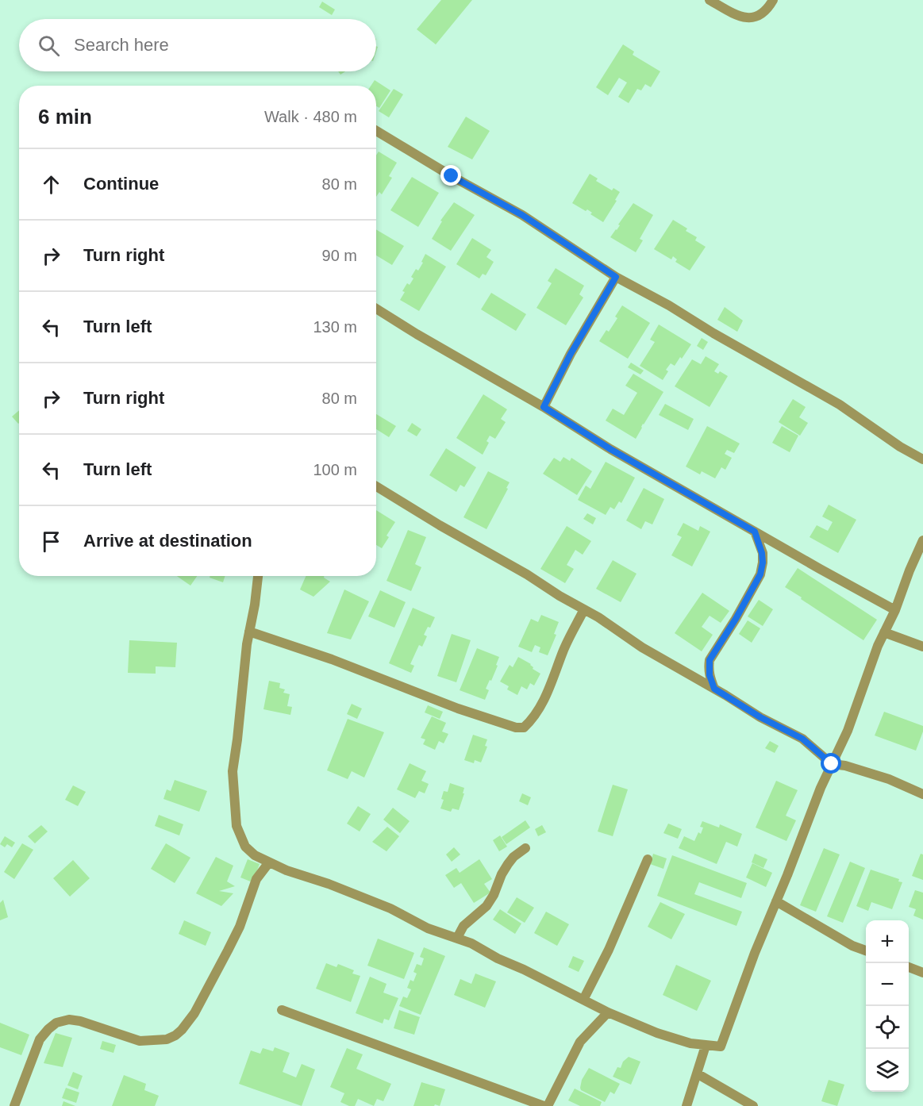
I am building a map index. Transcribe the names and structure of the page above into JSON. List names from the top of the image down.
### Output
{
  "page": {
    "search": "Search here",
    "heading": ["6 min", "Walk · 480 m"],
    "list": [
      ["Continue", "80 m"],
      ["Turn right", "90 m"],
      ["Turn left", "130 m"],
      ["Turn right", "80 m"],
      ["Turn left", "100 m"],
      "Arrive at destination"
    ],
    "map_buttons": ["+", "−"]
  }
}
